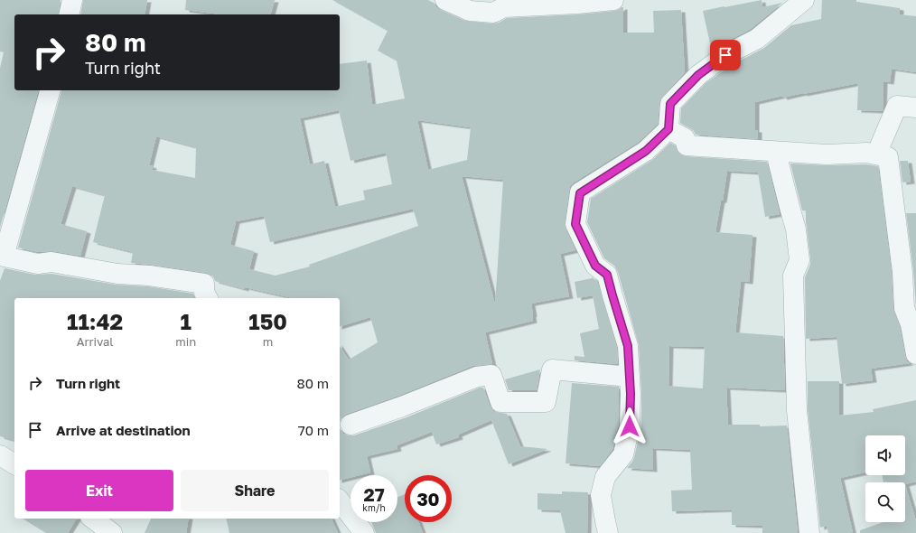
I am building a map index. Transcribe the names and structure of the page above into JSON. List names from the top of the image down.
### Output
{
  "page": {
    "turn": ["80 m", "Turn right"],
    "eta": [
      "11:42",
      "Arrival",
      "1",
      "min",
      "150",
      "m"
    ],
    "list": [
      {
        "name": "Turn right",
        "value": "80 m"
      },
      {
        "name": "Arrive at destination",
        "value": "70 m"
      }
    ],
    "buttons": ["Exit", "Share"],
    "speed": "27 km/h",
    "limit": "30"
  }
}
